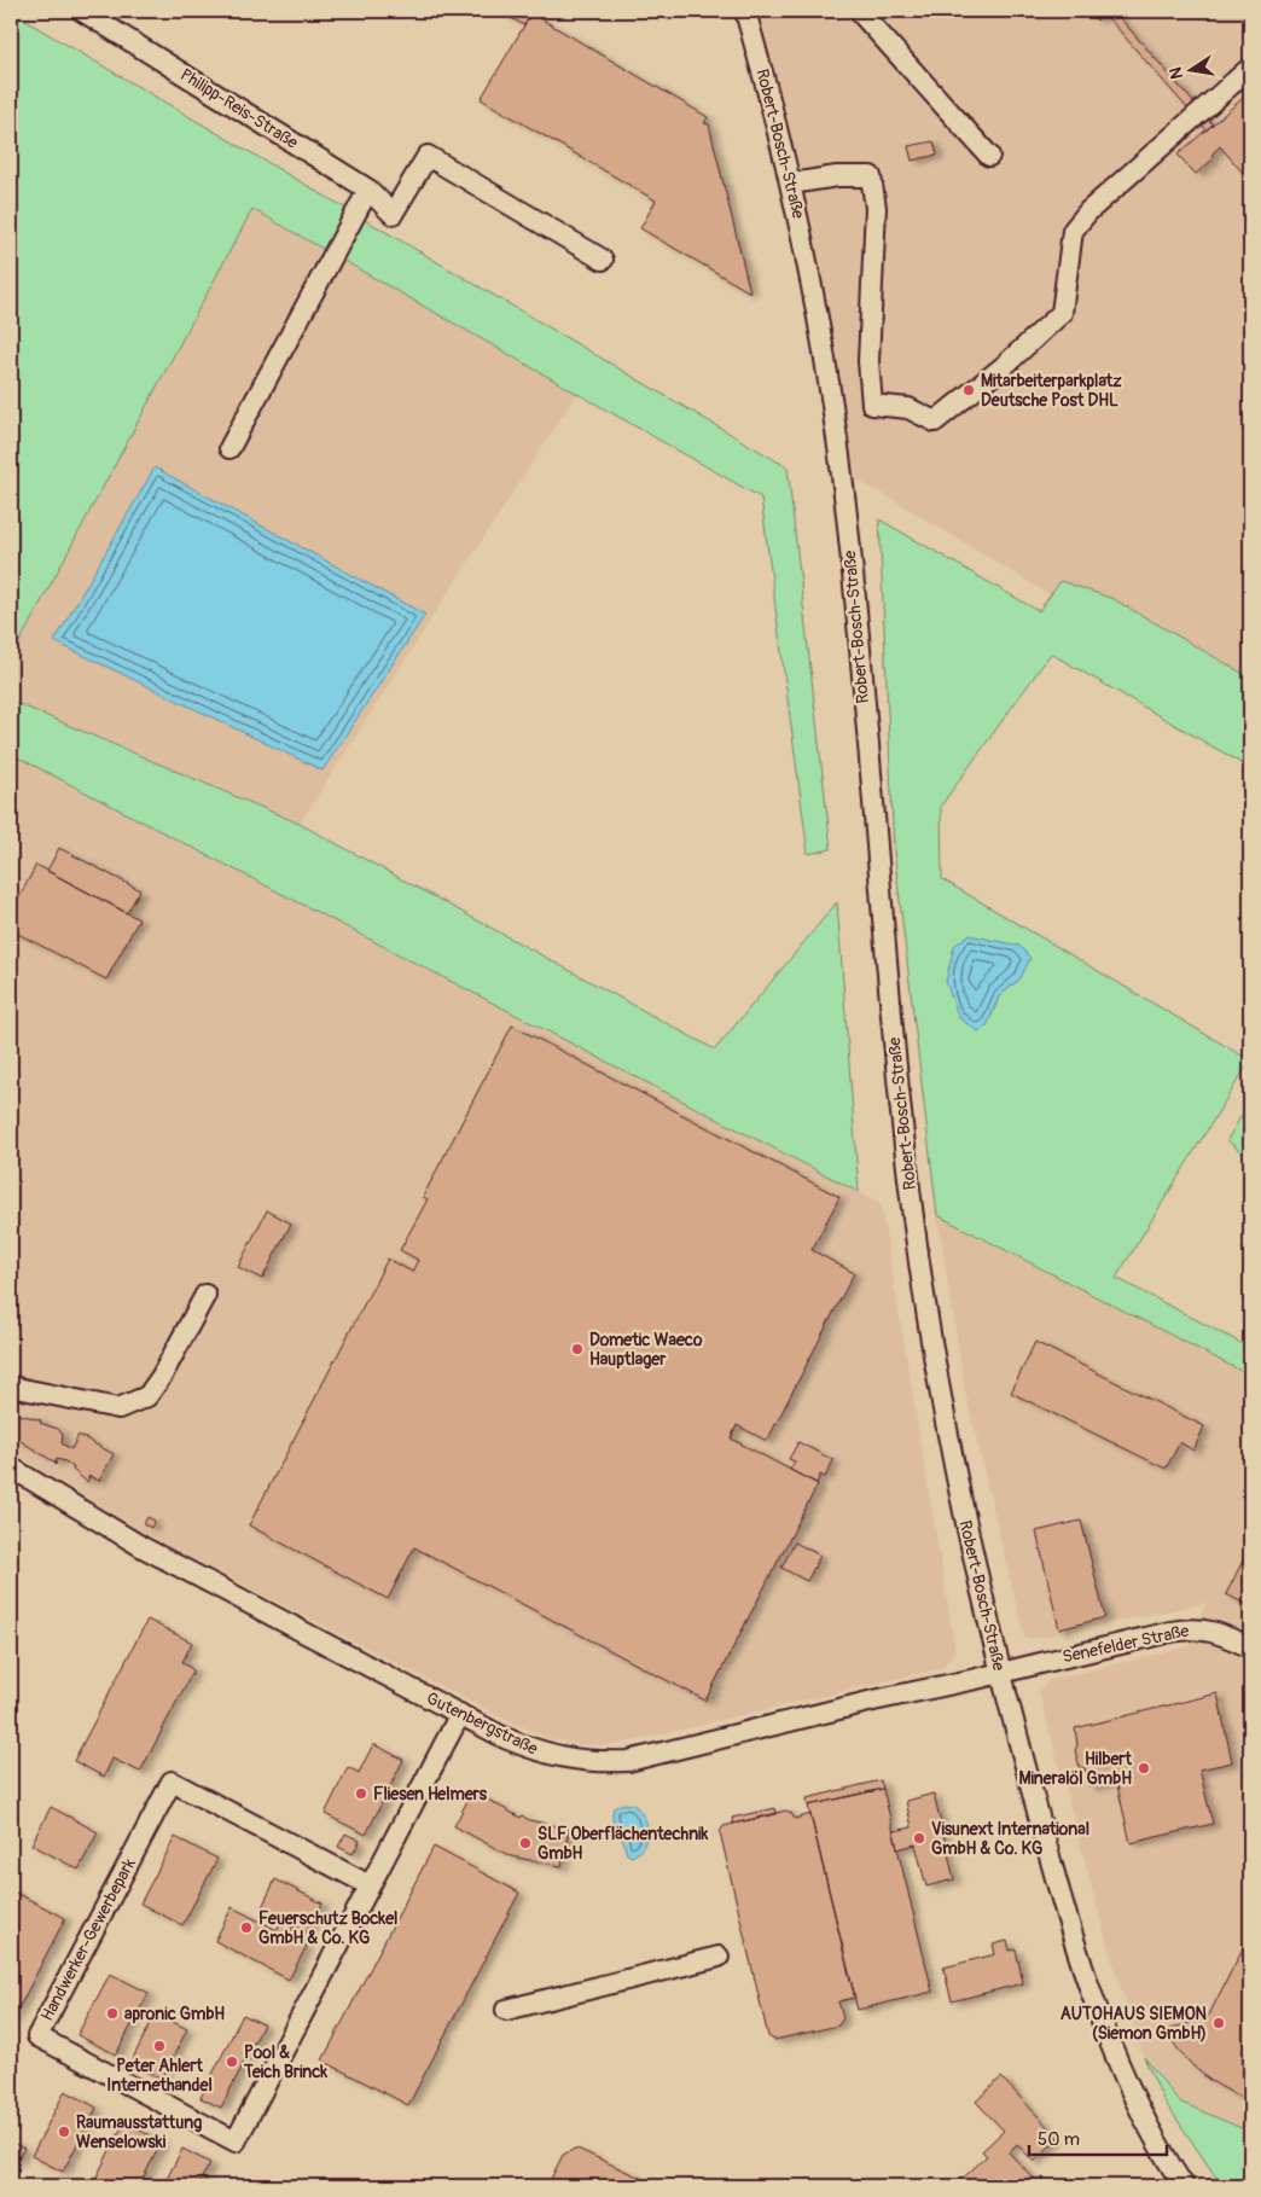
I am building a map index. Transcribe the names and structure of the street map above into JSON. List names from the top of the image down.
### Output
{
  "streets": {
    "street": [
      "Philipp-Reis-Straße",
      "Robert-Bosch-Straße",
      "Senefelder Straße",
      "Gutenbergstraße",
      "Handwerker-Gewerbepark"
    ]
  },
  "crossings": [
    ["Robert-Bosch-Straße", "Senefelder Straße"],
    ["Robert-Bosch-Straße", "Gutenbergstraße"],
    ["Senefelder Straße", "Gutenbergstraße"],
    ["Gutenbergstraße", "Handwerker-Gewerbepark"]
  ],
  "places": [
    "Mitarbeiterparkplatz Deutsche Post DHL",
    "Dometic Waeco Hauptlager",
    "Hilbert Mineralöl GmbH",
    "Fliesen Helmers",
    "Visunext International GmbH & Co. KG",
    "SLF Oberflächentechnik GmbH",
    "Feuerschutz Bockel GmbH & Co. KG",
    "apronic GmbH",
    "AUTOHAUS SIEMON (Siemon GmbH)",
    "Peter Ahlert Internethandel",
    "Pool & Teich Brinck",
    "Raumausstattung Wenselowski"
  ],
  "scale_bar": "50 m",
  "north": "left"
}
